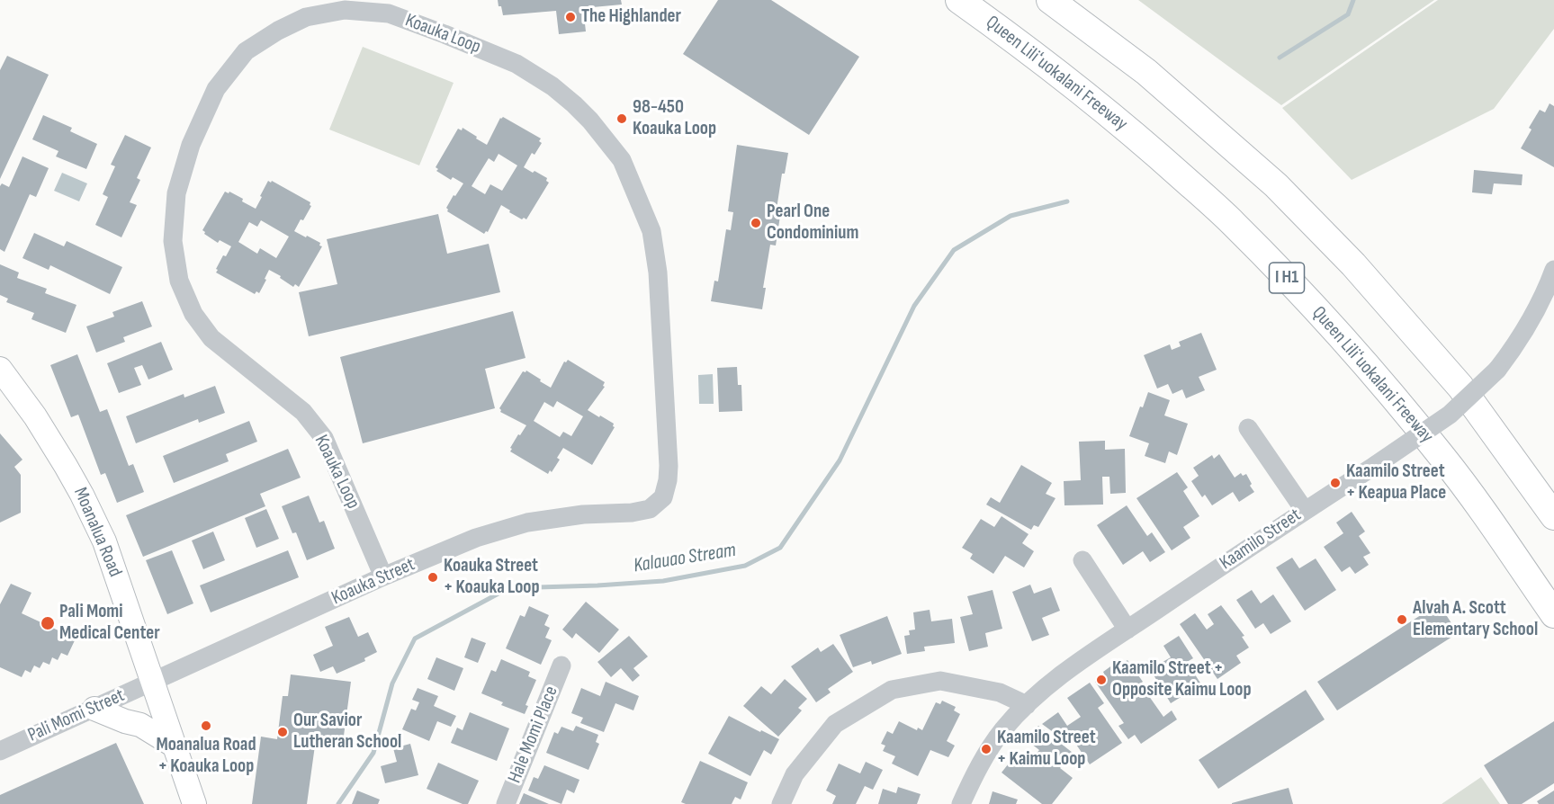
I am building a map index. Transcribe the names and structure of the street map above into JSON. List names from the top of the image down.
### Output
{
  "streets": {
    "highway": ["Queen Liliʻuokalani Freeway", "I H1"],
    "main road": ["Moanalua Road"],
    "street": [
      "Koauka Loop",
      "Kaamilo Street",
      "Koauka Street",
      "Pali Momi Street",
      "Hale Momi Place"
    ]
  },
  "crossings": [
    ["Koauka Loop", "Koauka Street"],
    ["Moanalua Road", "Koauka Street"],
    ["Moanalua Road", "Pali Momi Street"],
    ["Koauka Street", "Pali Momi Street"]
  ],
  "water": ["Kalauao Stream"],
  "places": [
    "The Highlander",
    "98-450 Koauka Loop",
    "Pearl One Condominium",
    "Kaamilo Street + Keapua Place",
    "Koauka Street + Koauka Loop",
    "Alvah A. Scott Elementary School",
    "Pali Momi Medical Center",
    "Kaamilo Street + Opposite Kaimu Loop",
    "Moanalua Road + Koauka Loop",
    "Our Savior Lutheran School",
    "Kaamilo Street + Kaimu Loop"
  ]
}
